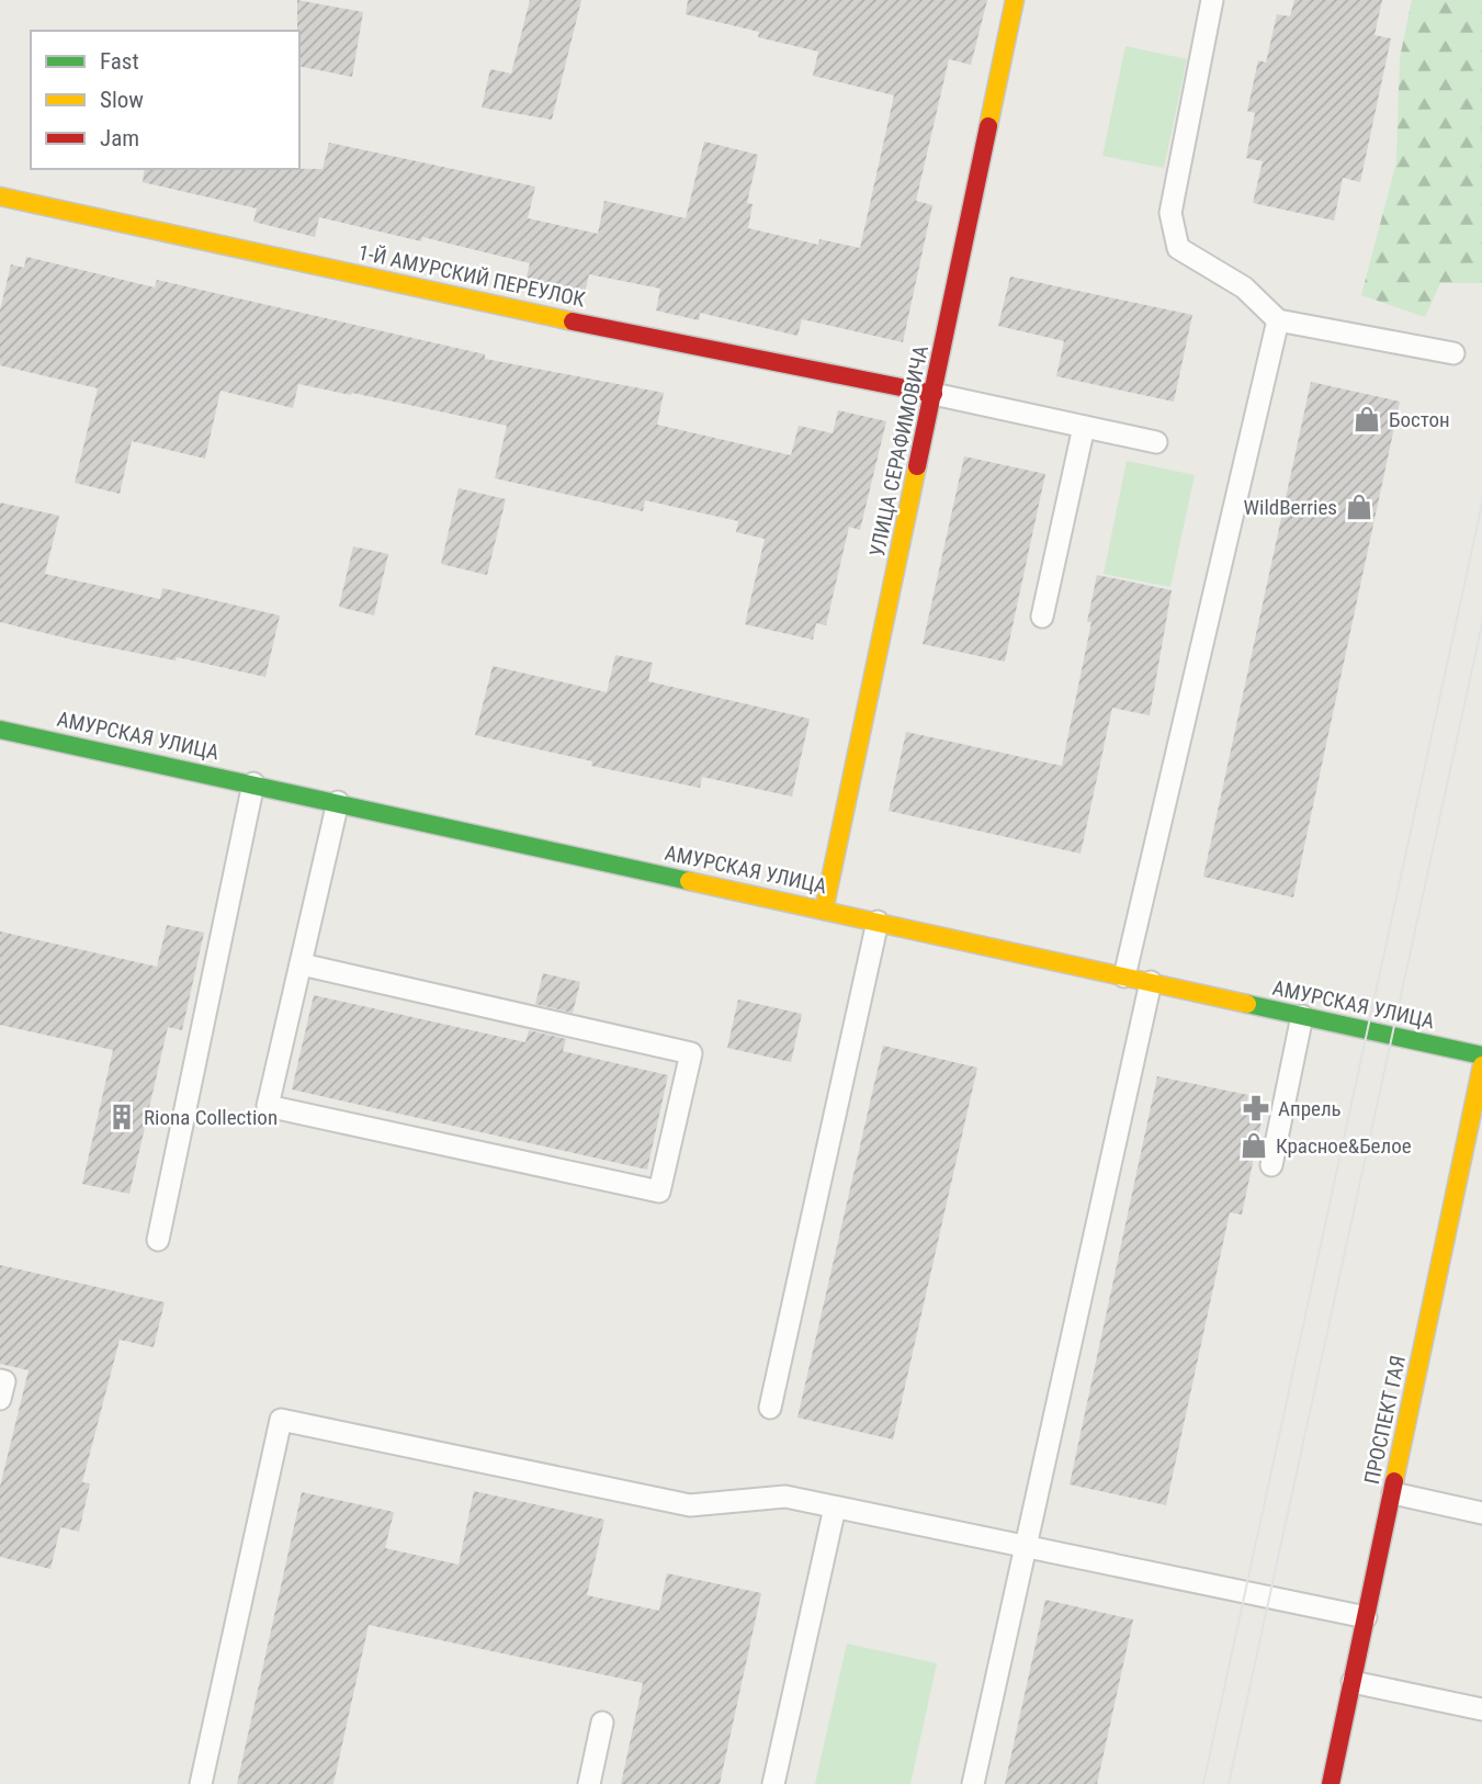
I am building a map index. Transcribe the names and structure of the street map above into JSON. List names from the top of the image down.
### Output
{
  "streets": {
    "street": [
      "1-Й АМУРСКИЙ ПЕРЕУЛОК",
      "УЛИЦА СЕРАФИМОВИЧА",
      "АМУРСКАЯ УЛИЦА",
      "ПРОСПЕКТ ГАЯ"
    ]
  },
  "crossings": [
    ["1-Й АМУРСКИЙ ПЕРЕУЛОК", "УЛИЦА СЕРАФИМОВИЧА"],
    ["УЛИЦА СЕРАФИМОВИЧА", "АМУРСКАЯ УЛИЦА"]
  ],
  "places": {
    "shop": ["Бостон", "WildBerries", "Красное&Белое"],
    "pharmacy": ["Апрель"],
    "building": ["Riona Collection"]
  },
  "legend": ["Fast", "Slow", "Jam"]
}
